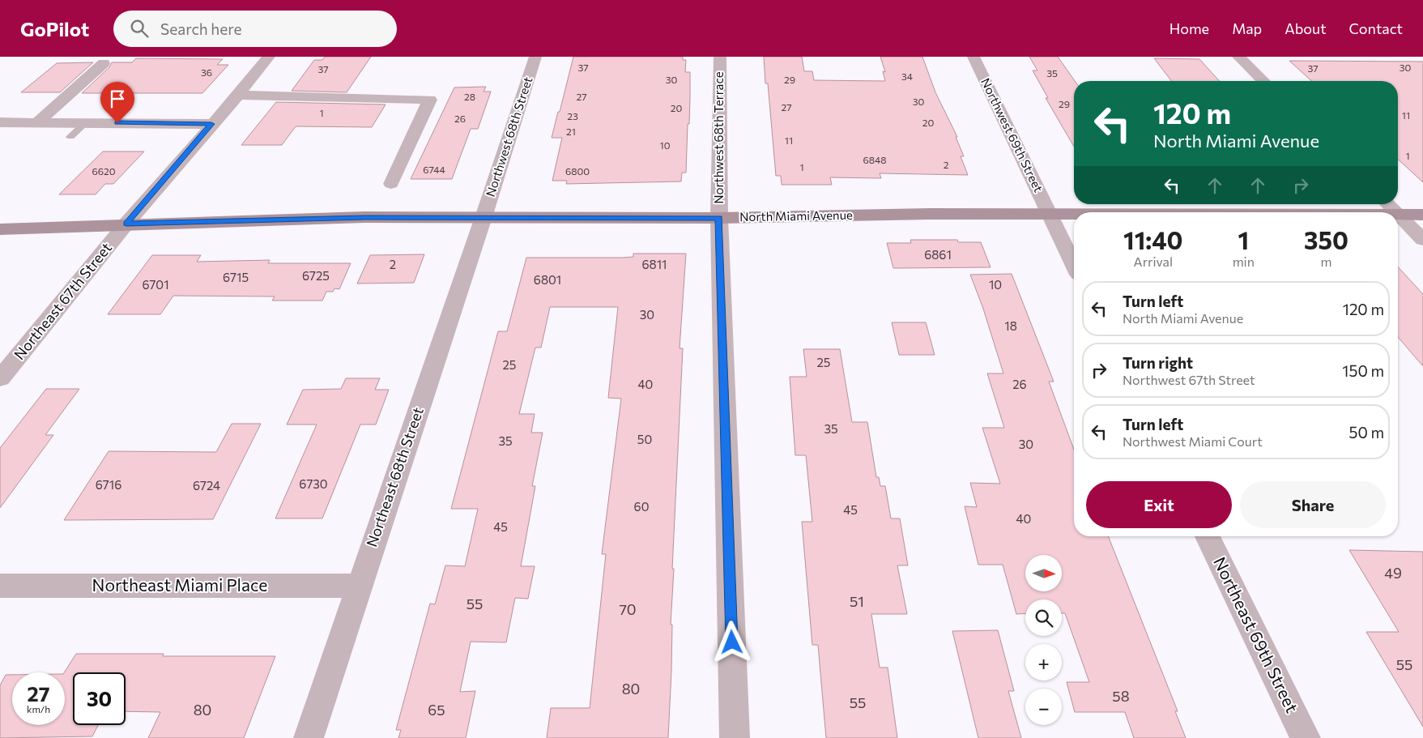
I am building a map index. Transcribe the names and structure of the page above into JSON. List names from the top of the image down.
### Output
{
  "streets": {
    "main road": ["North Miami Avenue"],
    "street": [
      "Northwest 69th Street",
      "Northwest 68th Street",
      "Northwest 68th Terrace",
      "Northeast 67th Street",
      "Northeast 68th Street",
      "Northeast Miami Place",
      "Northeast 69th Street"
    ]
  },
  "crossings": [
    ["Northwest 69th Street", "North Miami Avenue"],
    ["Northwest 68th Street", "North Miami Avenue"],
    ["Northwest 68th Street", "Northeast 68th Street"],
    ["Northwest 68th Terrace", "North Miami Avenue"],
    ["North Miami Avenue", "Northeast 67th Street"],
    ["North Miami Avenue", "Northeast 68th Street"],
    ["Northeast 68th Street", "Northeast Miami Place"]
  ],
  "house_numbers": [
    "37",
    "30",
    "37",
    "37",
    "36",
    "35",
    "34",
    "30",
    "29",
    "28",
    "27",
    "30",
    "29",
    "27",
    "20",
    "1",
    "11",
    "23",
    "26",
    "20",
    "21",
    "11",
    "10",
    "1",
    "6848",
    "2",
    "1",
    "6744",
    "6620",
    "6800",
    "6861",
    "2",
    "6811",
    "6725",
    "6715",
    "6801",
    "6701",
    "10",
    "30",
    "18",
    "25",
    "25",
    "40",
    "26",
    "35",
    "50",
    "35",
    "30",
    "6730",
    "6716",
    "6724",
    "60",
    "45",
    "40",
    "45",
    "49",
    "51",
    "55",
    "70",
    "55",
    "80",
    "58",
    "55",
    "80",
    "65"
  ],
  "north": "right",
  "page": {
    "header": "GoPilot",
    "search": "Search here",
    "nav": [
      "Home",
      "Map",
      "About",
      "Contact"
    ],
    "turn": ["120 m", "North Miami Avenue"],
    "eta": [
      "11:40",
      "Arrival",
      "1",
      "min",
      "350",
      "m"
    ],
    "list": [
      {
        "name": "Turn left",
        "note": "North Miami Avenue",
        "value": "120 m"
      },
      {
        "name": "Turn right",
        "note": "Northwest 67th Street",
        "value": "150 m"
      },
      {
        "name": "Turn left",
        "note": "Northwest Miami Court",
        "value": "50 m"
      }
    ],
    "buttons": ["Exit", "Share"],
    "map_buttons": ["+", "−"],
    "speed": "27 km/h",
    "limit": "30"
  }
}
